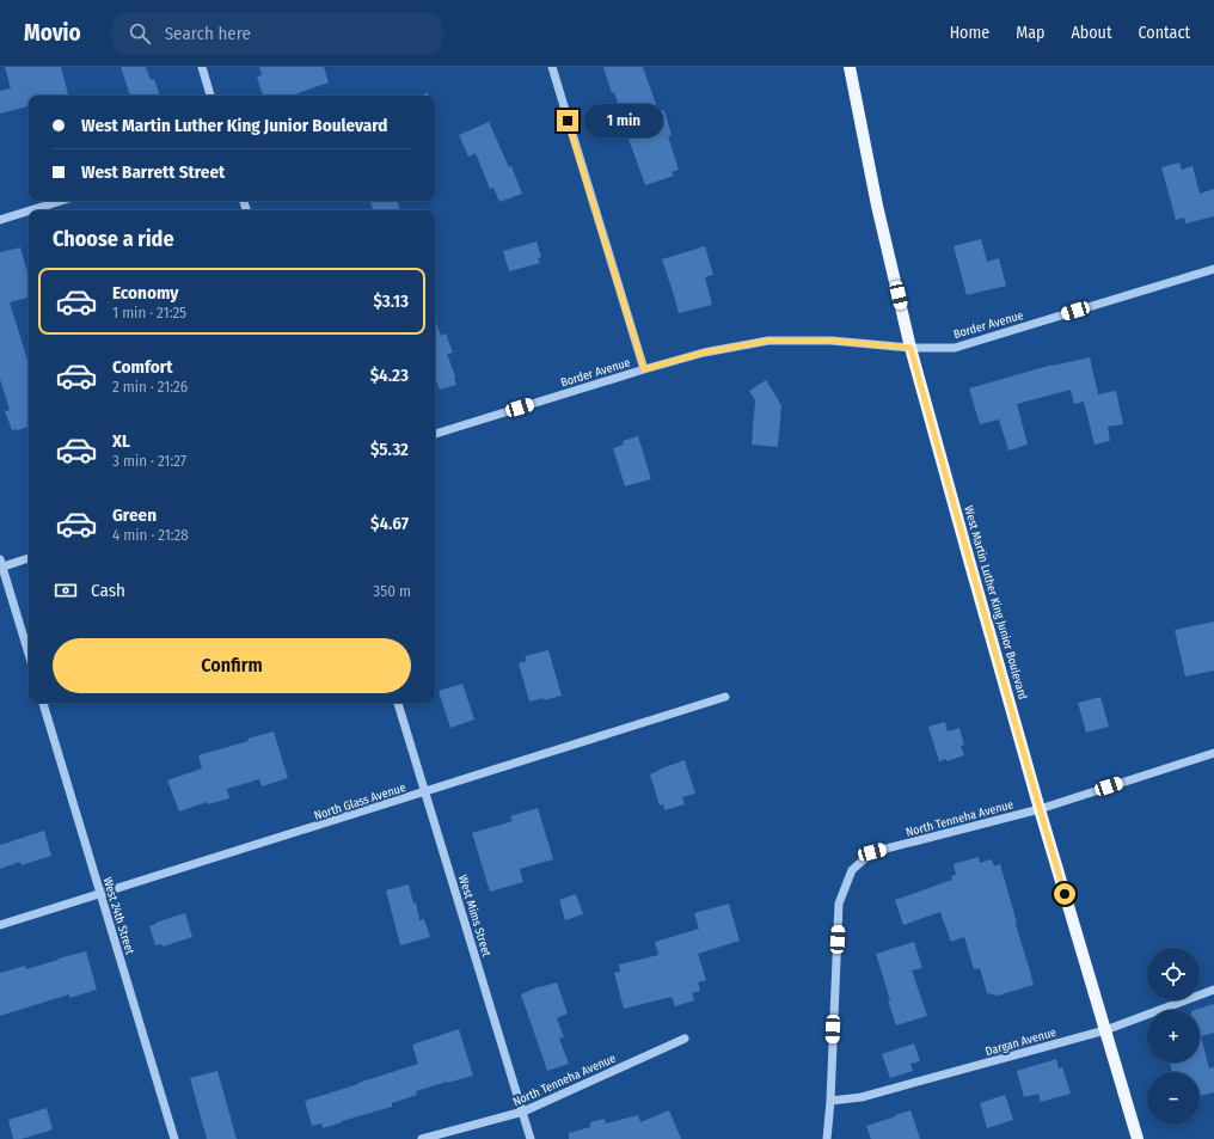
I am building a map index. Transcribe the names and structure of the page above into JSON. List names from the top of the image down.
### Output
{
  "streets": {
    "main road": ["West Martin Luther King Junior Boulevard"],
    "street": [
      "Border Avenue",
      "North Glass Avenue",
      "North Tenneha Avenue",
      "West 24th Street",
      "West Mims Street",
      "Dargan Avenue"
    ]
  },
  "crossings": [
    ["Border Avenue", "West Martin Luther King Junior Boulevard"],
    ["West Martin Luther King Junior Boulevard", "North Tenneha Avenue"],
    ["West Martin Luther King Junior Boulevard", "Dargan Avenue"],
    ["North Glass Avenue", "West 24th Street"],
    ["North Glass Avenue", "West Mims Street"],
    ["North Tenneha Avenue", "West Mims Street"],
    ["North Tenneha Avenue", "Dargan Avenue"]
  ],
  "page": {
    "header": "Movio",
    "search": "Search here",
    "nav": [
      "Home",
      "Map",
      "About",
      "Contact"
    ],
    "banner": ["West Martin Luther King Junior Boulevard", "West Barrett Street"],
    "bubble": "1 min",
    "heading": "Choose a ride",
    "list": [
      {
        "name": "Economy",
        "note": "1 min · 21:25",
        "value": "$3.13"
      },
      {
        "name": "Comfort",
        "note": "2 min · 21:26",
        "value": "$4.23"
      },
      {
        "name": "XL",
        "note": "3 min · 21:27",
        "value": "$5.32"
      },
      {
        "name": "Green",
        "note": "4 min · 21:28",
        "value": "$4.67"
      }
    ],
    "pay": ["Cash", "350 m"],
    "buttons": "Confirm",
    "map_buttons": ["+", "−"]
  }
}
